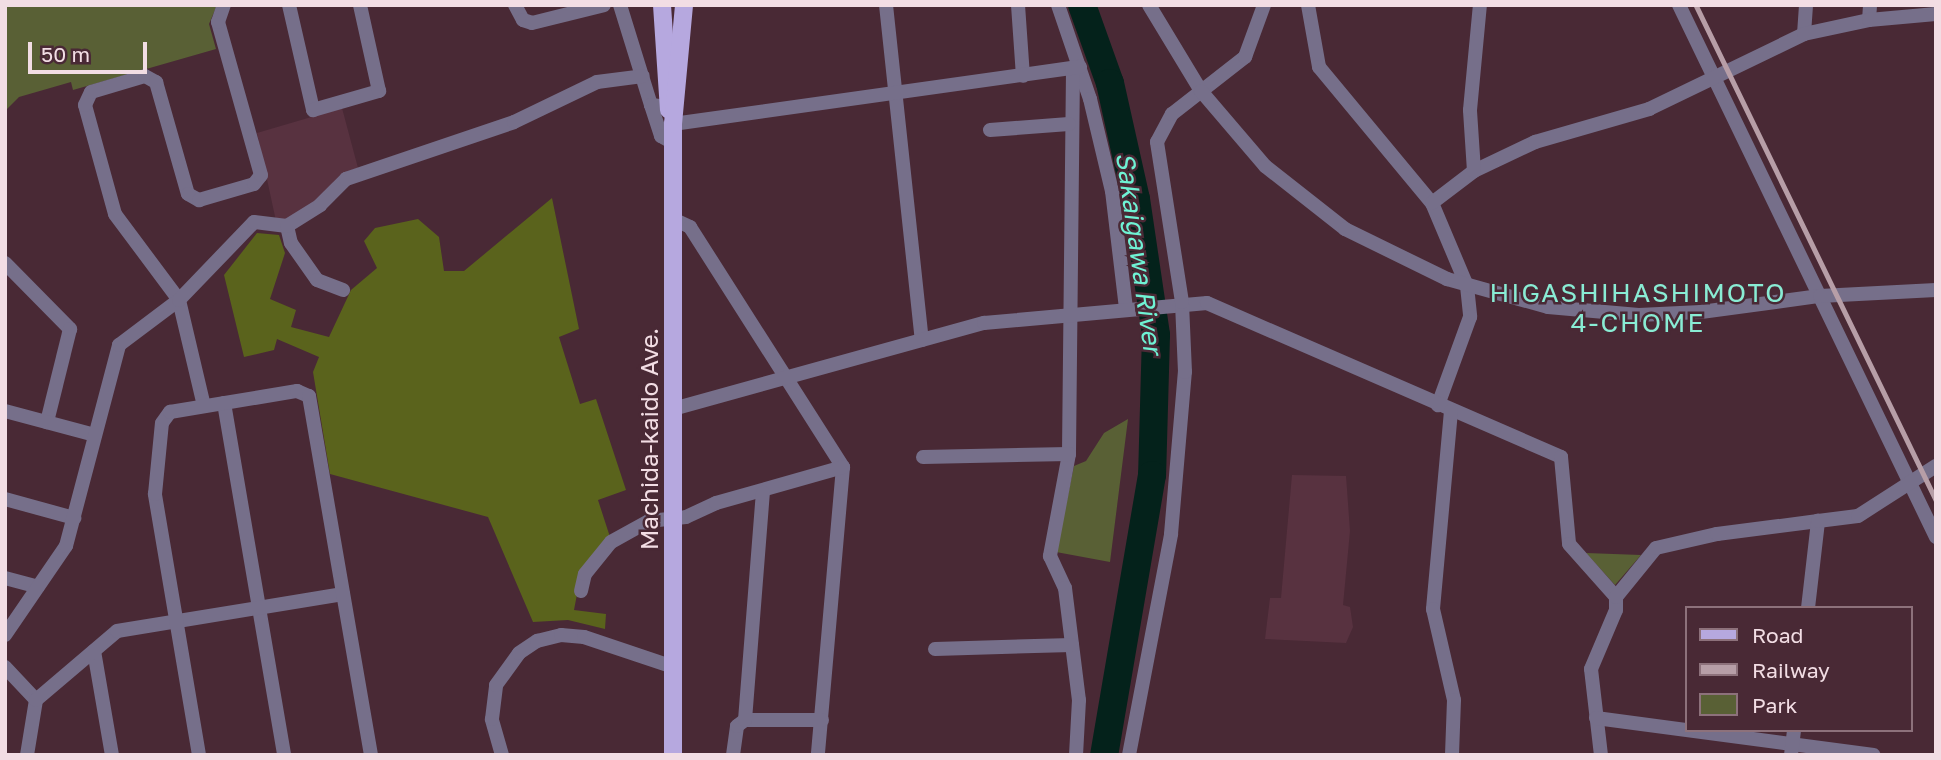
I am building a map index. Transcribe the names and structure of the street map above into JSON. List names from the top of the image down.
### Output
{
  "streets": {
    "main road": ["Machida-kaido Ave."]
  },
  "districts": ["HIGASHIHASHIMOTO 4-CHOME"],
  "water": ["Sakaigawa River"],
  "legend": ["Road", "Railway", "Park"],
  "scale_bar": "50 m"
}
